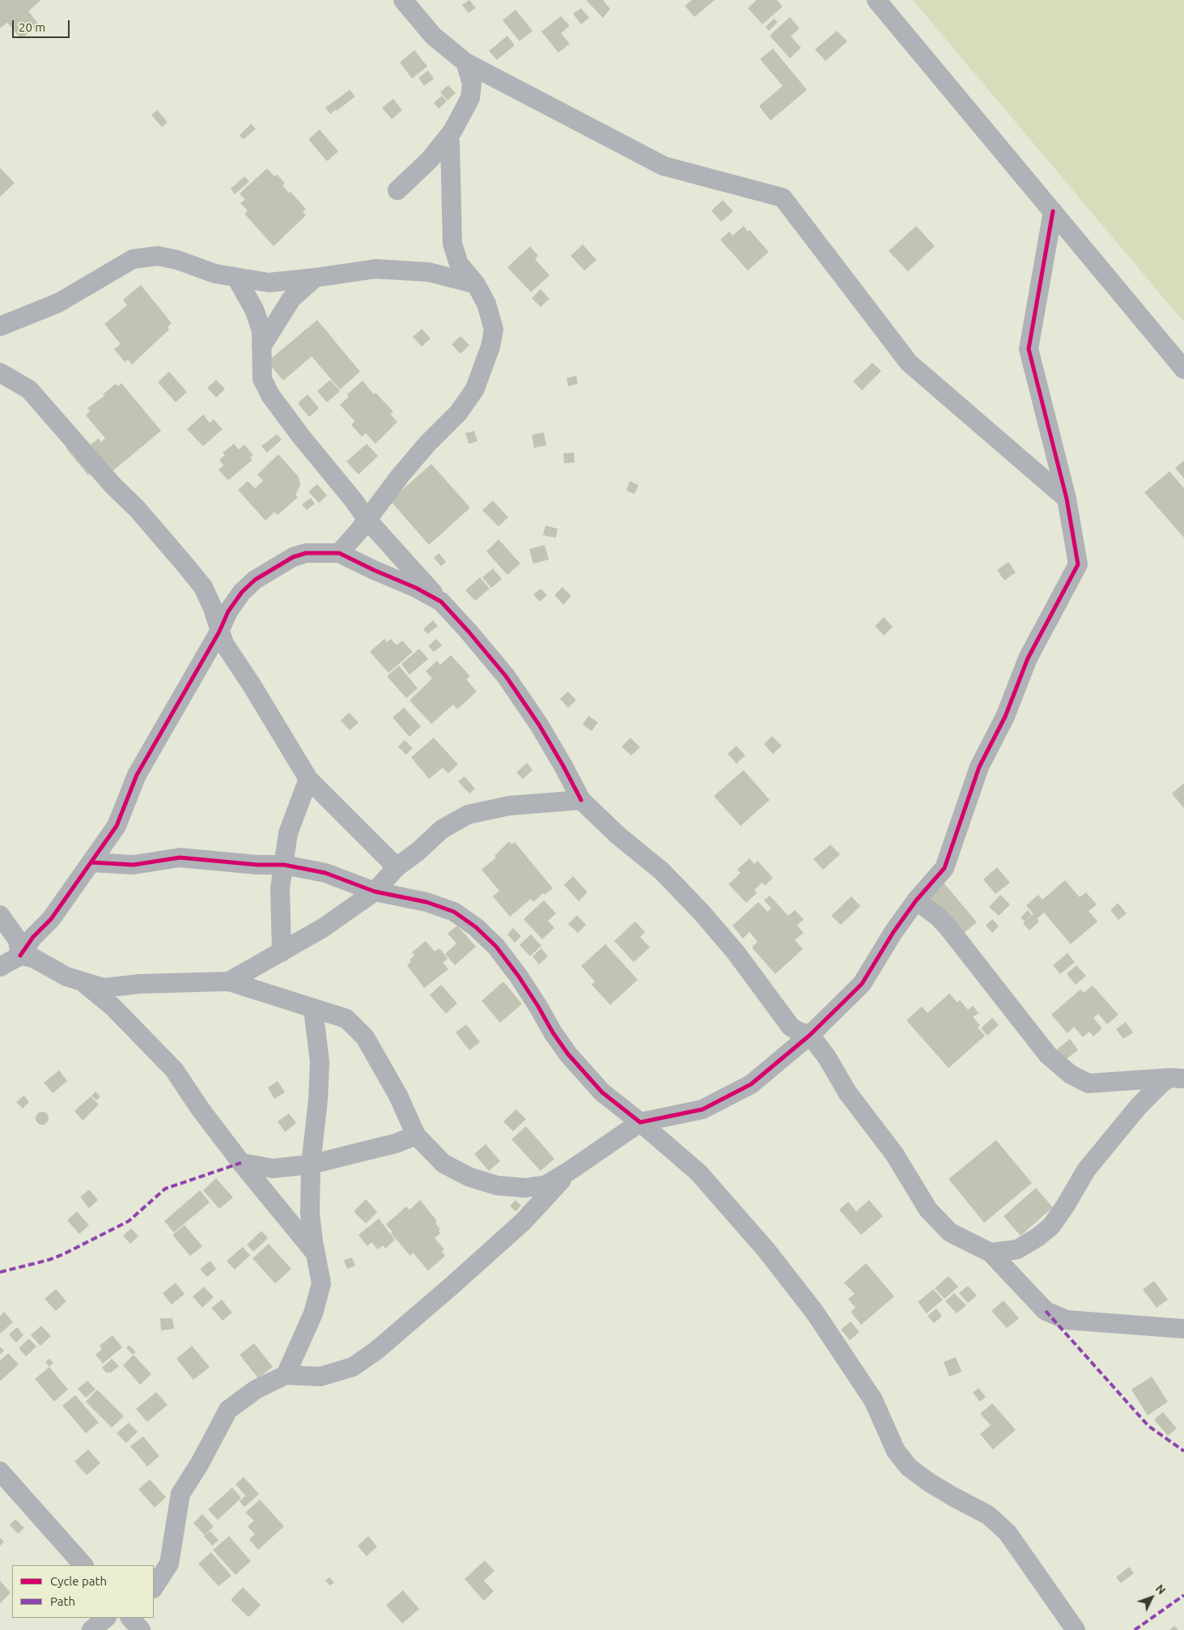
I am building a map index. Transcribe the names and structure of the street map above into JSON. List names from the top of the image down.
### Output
{
  "legend": ["Cycle path", "Path"],
  "scale_bar": "20 m",
  "north": "top right"
}
